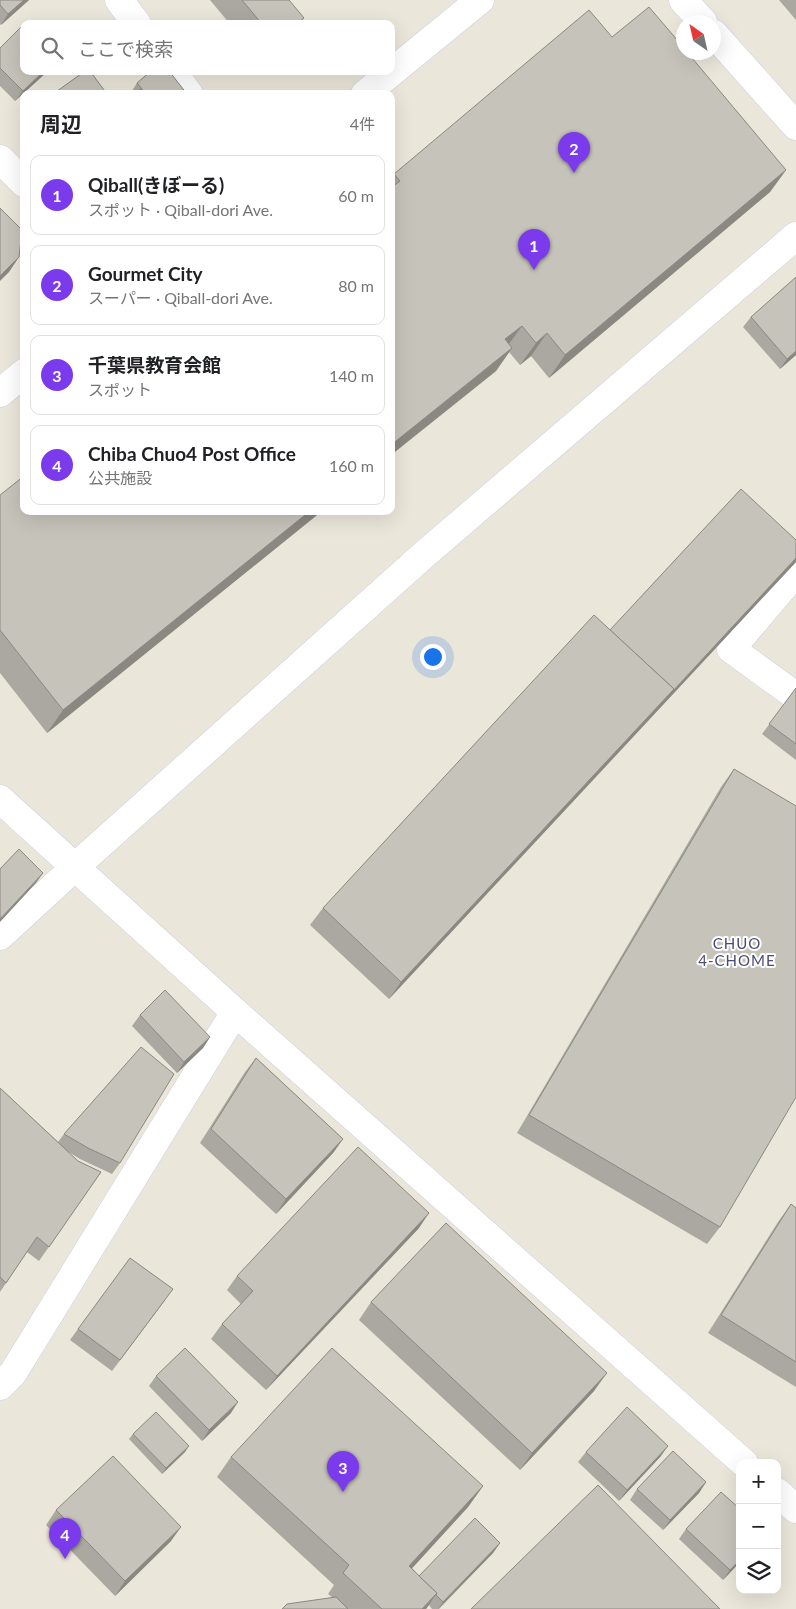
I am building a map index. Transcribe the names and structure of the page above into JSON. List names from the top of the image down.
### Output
{
  "districts": ["CHUO 4-CHOME"],
  "north": "top left",
  "page": {
    "search": "ここで検索",
    "heading": ["周辺", "4件"],
    "pins": [
      "2",
      "1",
      "3",
      "4"
    ],
    "list": [
      {
        "mark": "1",
        "name": "Qiball(きぼーる)",
        "note": "スポット · Qiball-dori Ave.",
        "value": "60 m"
      },
      {
        "mark": "2",
        "name": "Gourmet City",
        "note": "スーパー · Qiball-dori Ave.",
        "value": "80 m"
      },
      {
        "mark": "3",
        "name": "千葉県教育会館",
        "note": "スポット",
        "value": "140 m"
      },
      {
        "mark": "4",
        "name": "Chiba Chuo4 Post Office",
        "note": "公共施設",
        "value": "160 m"
      }
    ],
    "map_buttons": ["+", "−"]
  }
}
